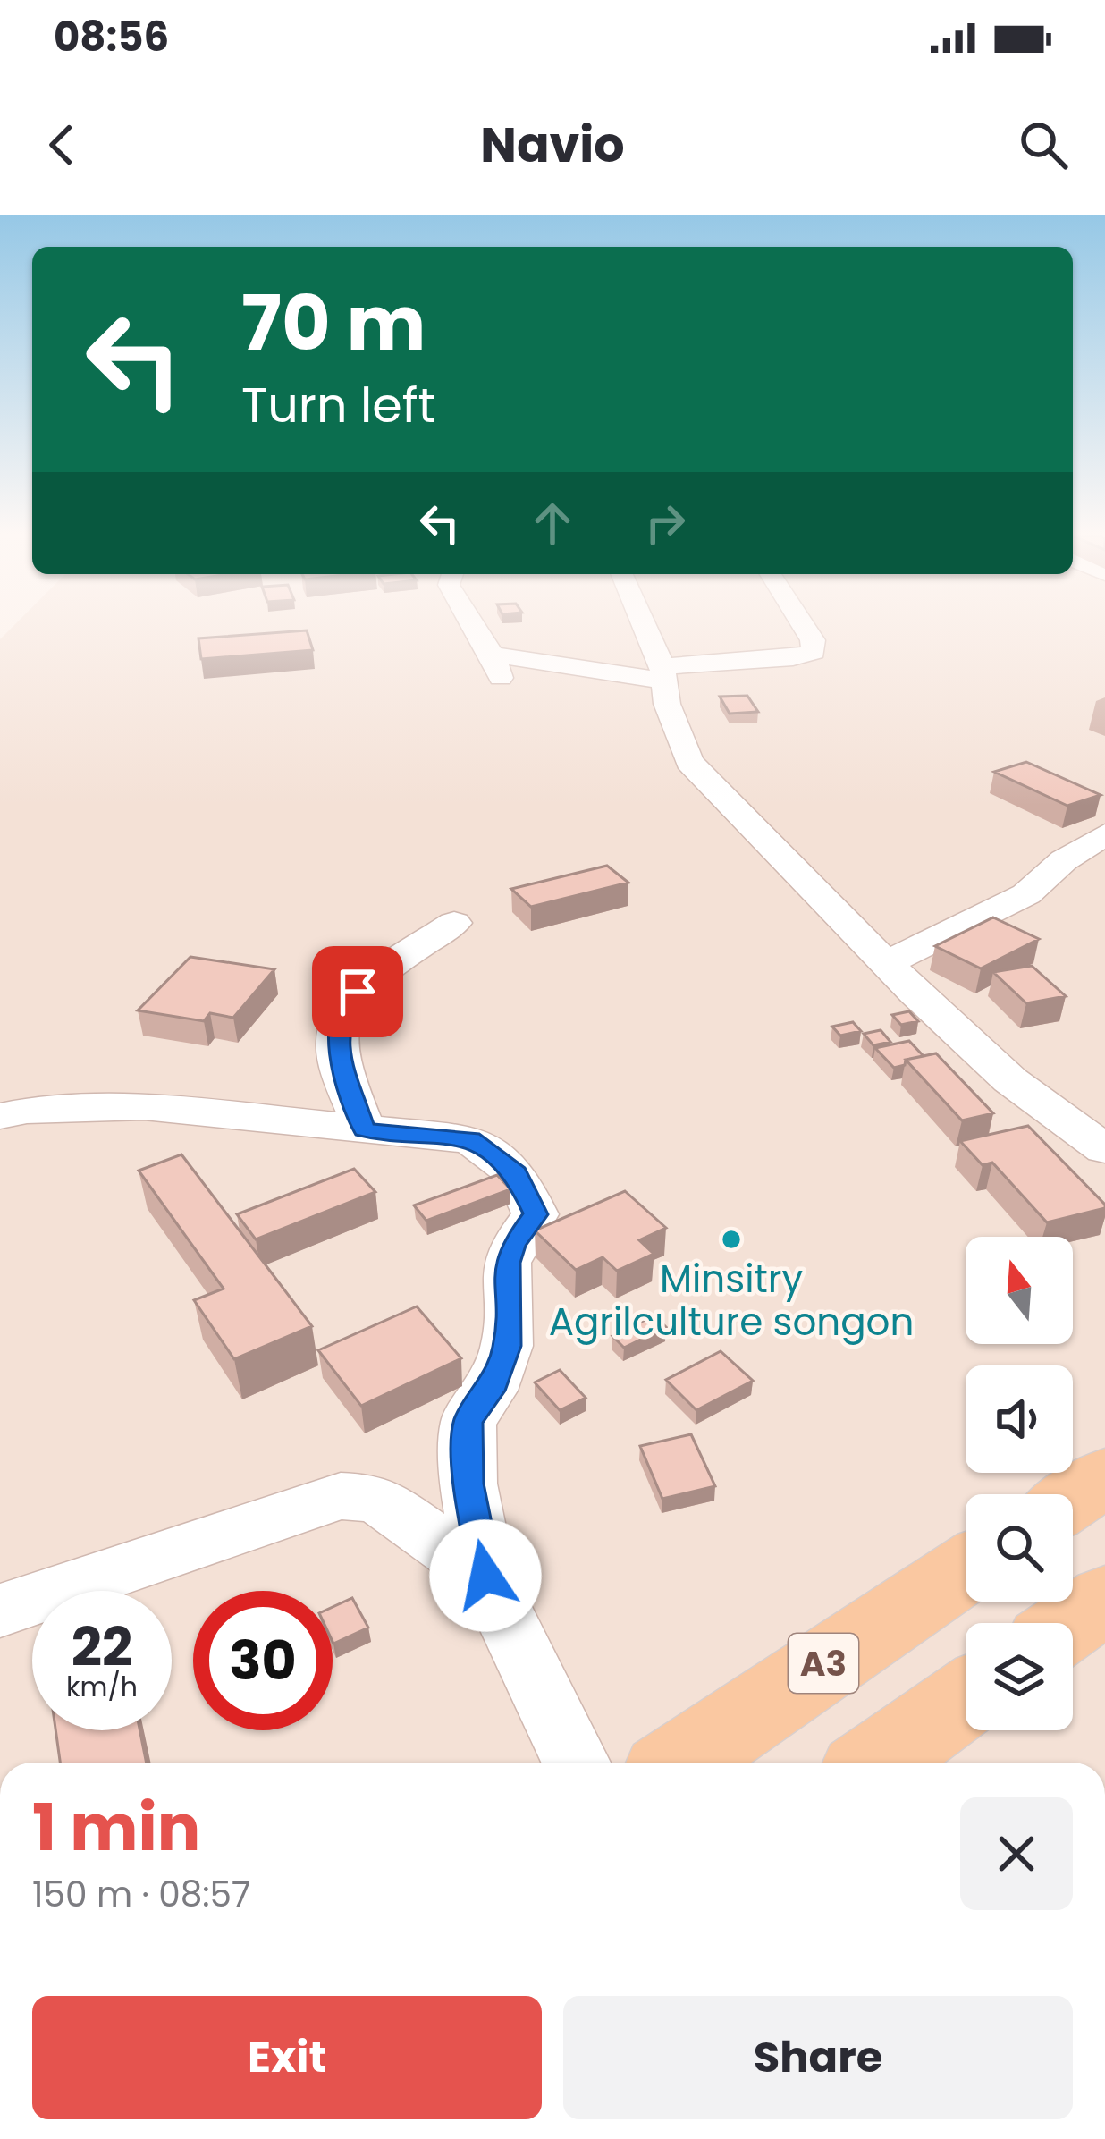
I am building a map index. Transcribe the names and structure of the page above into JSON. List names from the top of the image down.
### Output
{
  "streets": {
    "main road": ["A3"]
  },
  "places": ["Minsitry Agrilculture songon"],
  "north": "top",
  "page": {
    "status": "08:56",
    "header": "Navio",
    "turn": ["70 m", "Turn left"],
    "speed": "22 km/h",
    "limit": "30",
    "heading": ["1 min", "150 m · 08:57"],
    "buttons": ["Exit", "Share"]
  }
}
